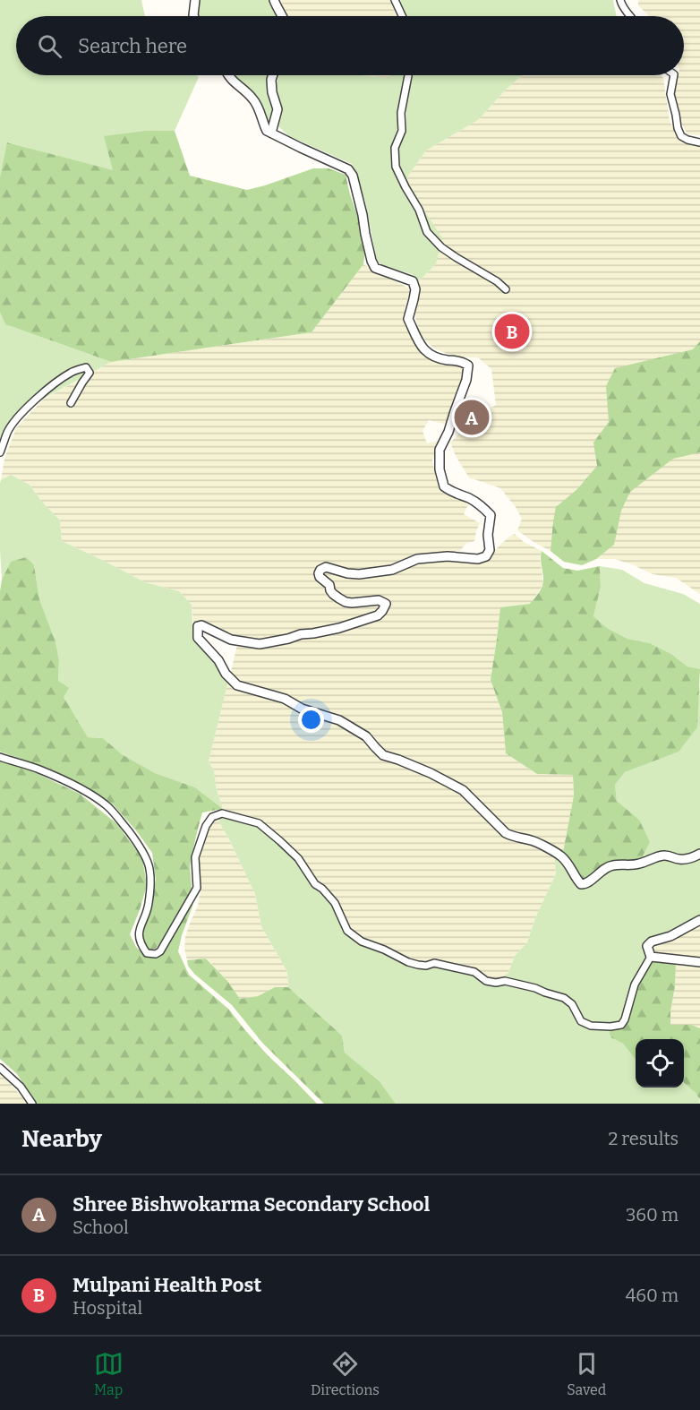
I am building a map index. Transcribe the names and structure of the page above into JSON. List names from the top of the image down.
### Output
{
  "page": {
    "search": "Search here",
    "pins": ["B", "A"],
    "heading": ["Nearby", "2 results"],
    "list": [
      {
        "mark": "A",
        "name": "Shree Bishwokarma Secondary School",
        "note": "School",
        "value": "360 m"
      },
      {
        "mark": "B",
        "name": "Mulpani Health Post",
        "note": "Hospital",
        "value": "460 m"
      }
    ],
    "nav": ["Map", "Directions", "Saved"]
  }
}
